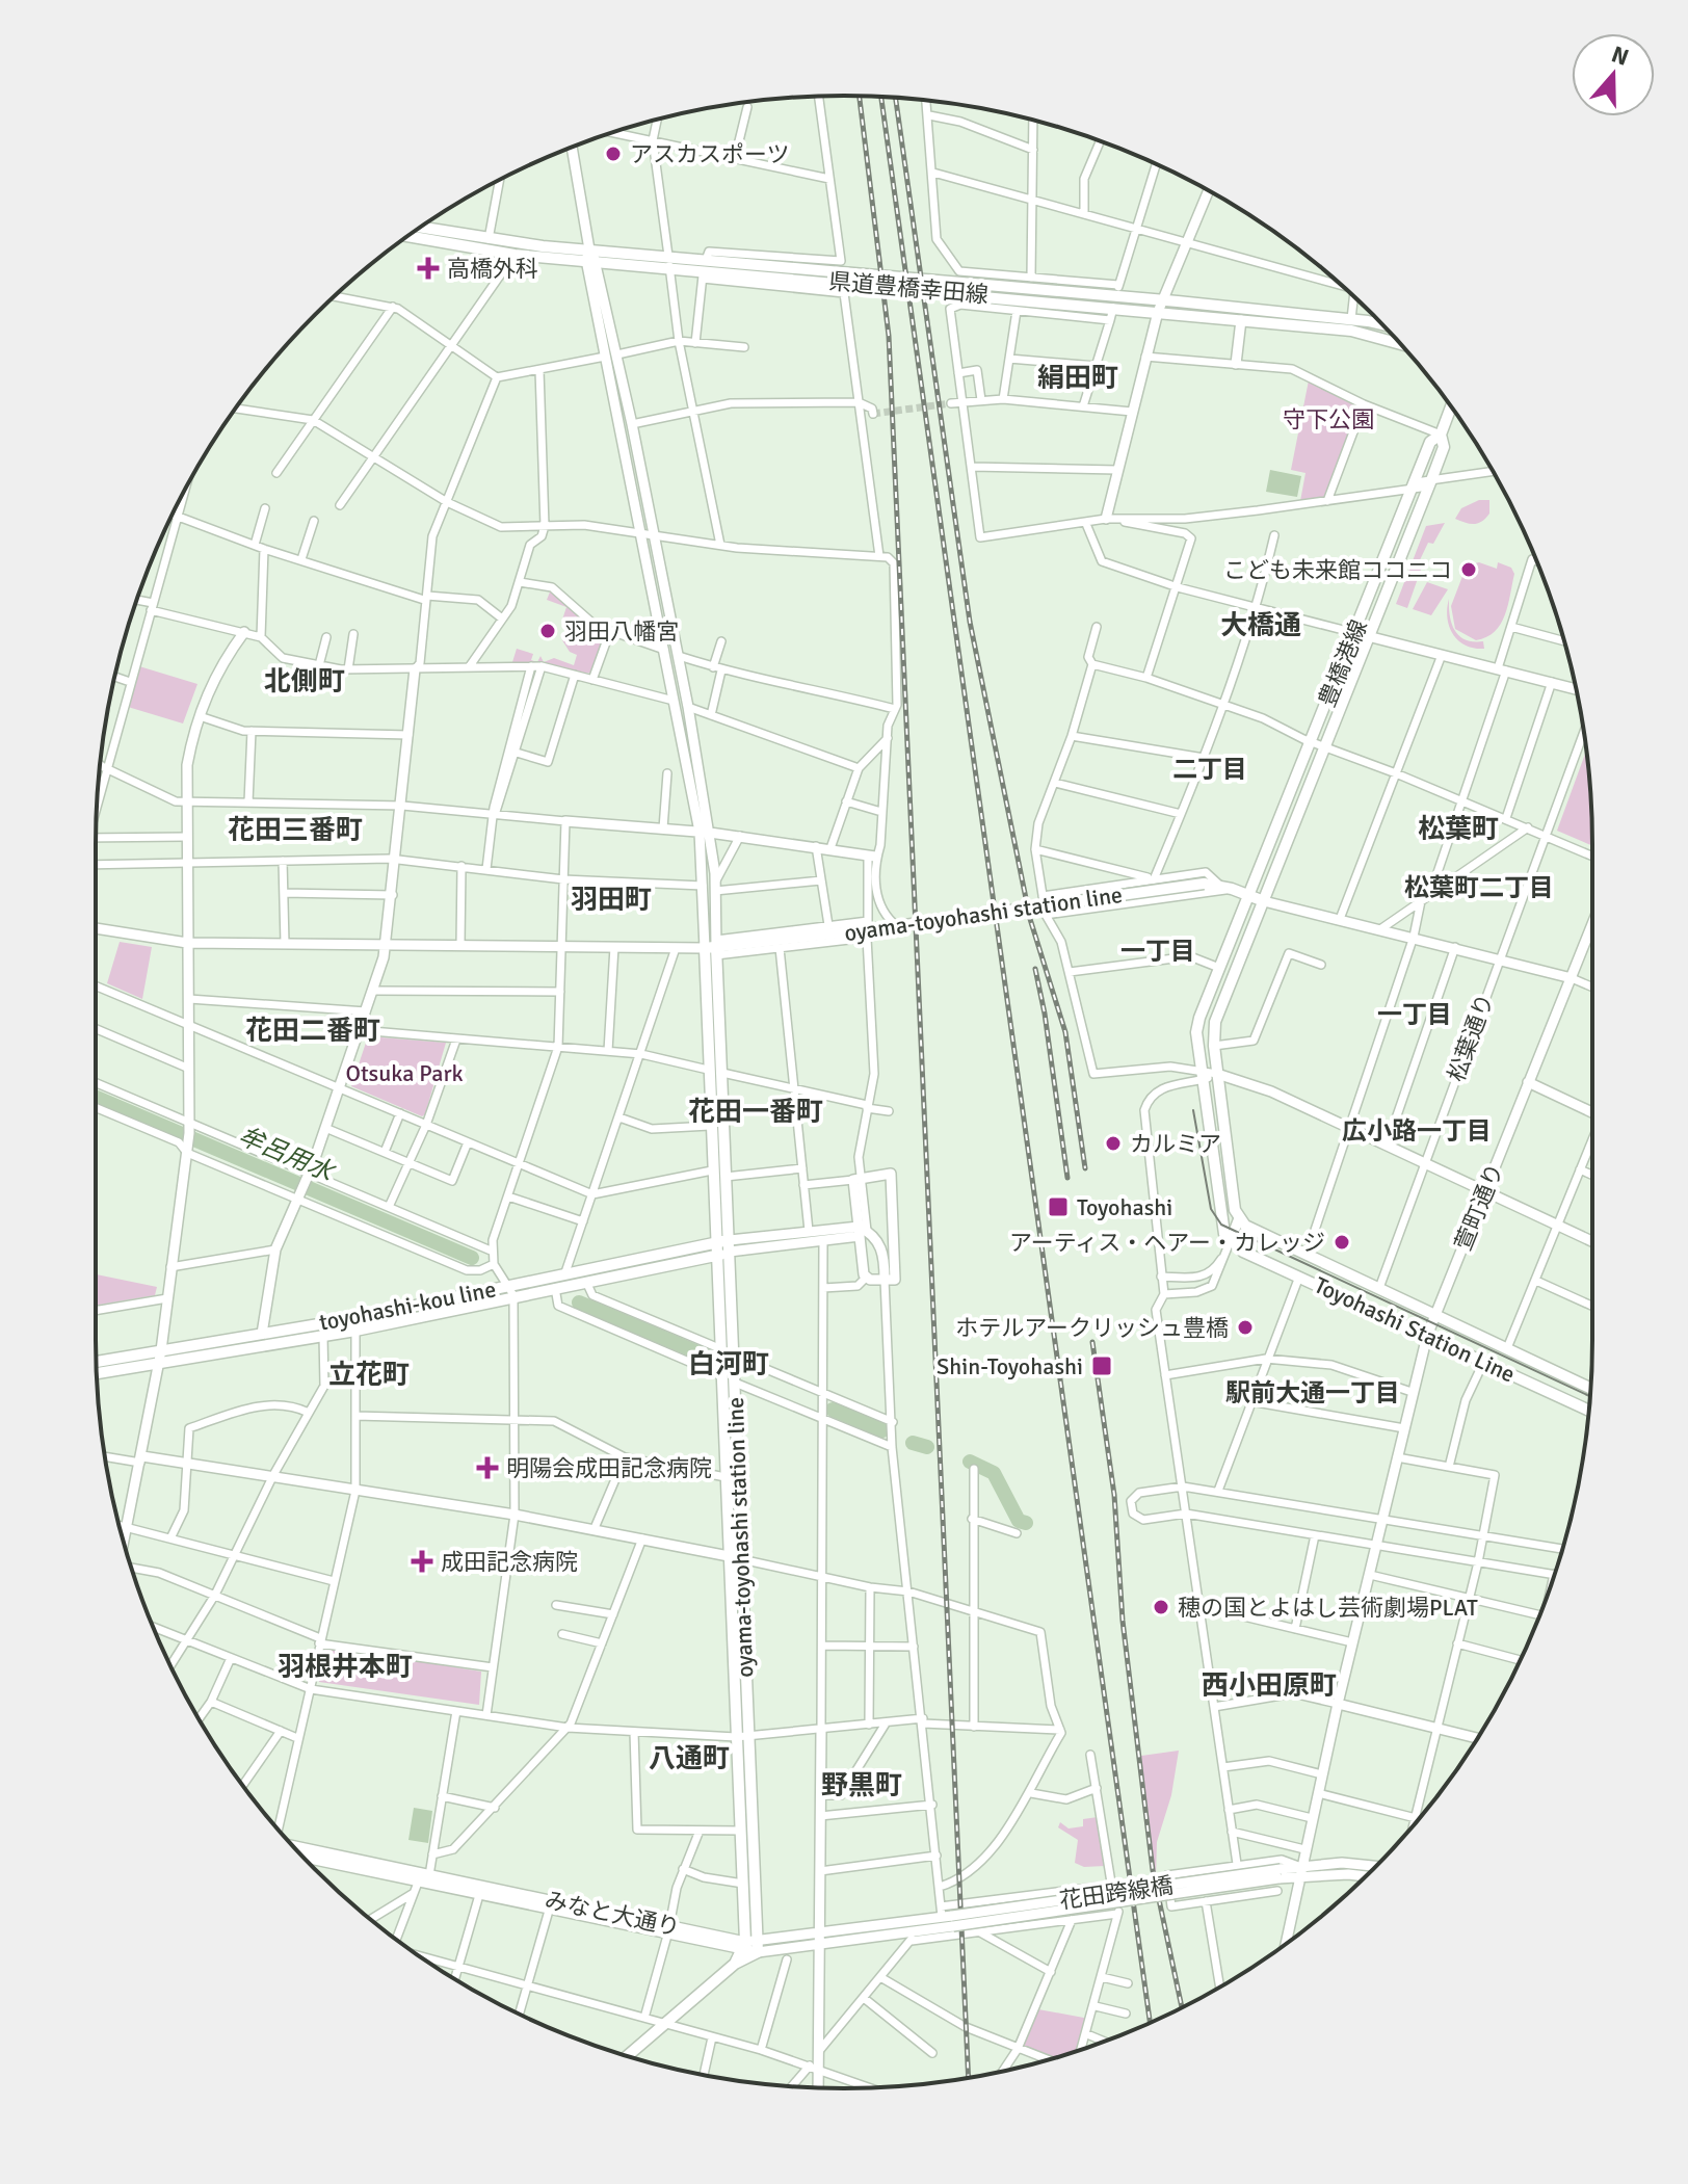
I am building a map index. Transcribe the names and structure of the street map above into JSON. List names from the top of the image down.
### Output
{
  "streets": {
    "main road": [
      "県道豊橋幸田線",
      "豊橋港線",
      "oyama-toyohashi station line",
      "toyohashi-kou line",
      "Toyohashi Station Line"
    ],
    "street": [
      "松葉通り",
      "萱町通り",
      "花田跨線橋",
      "みなと大通り"
    ]
  },
  "crossings": [
    ["豊橋港線", "oyama-toyohashi station line"],
    ["oyama-toyohashi station line", "toyohashi-kou line"],
    ["oyama-toyohashi station line", "みなと大通り"],
    ["松葉通り", "Toyohashi Station Line"],
    ["萱町通り", "Toyohashi Station Line"],
    ["萱町通り", "花田跨線橋"],
    ["花田跨線橋", "みなと大通り"]
  ],
  "districts": [
    "絹田町",
    "大橋通",
    "北側町",
    "二丁目",
    "松葉町",
    "花田三番町",
    "松葉町二丁目",
    "羽田町",
    "一丁目",
    "一丁目",
    "花田二番町",
    "花田一番町",
    "広小路一丁目",
    "白河町",
    "立花町",
    "駅前大通一丁目",
    "羽根井本町",
    "西小田原町",
    "八通町",
    "野黒町"
  ],
  "water": ["牟呂用水"],
  "parks": ["守下公園", "Otsuka Park"],
  "places": {
    "other": [
      "アスカスポーツ",
      "こども未来館ココニコ",
      "羽田八幡宮",
      "カルミア",
      "アーティス・ヘアー・カレッジ",
      "ホテルアークリッシュ豊橋",
      "穂の国とよはし芸術劇場PLAT"
    ],
    "health": ["高橋外科", "明陽会成田記念病院", "成田記念病院"],
    "transit": ["Toyohashi", "Shin-Toyohashi"]
  },
  "north": "top"
}
